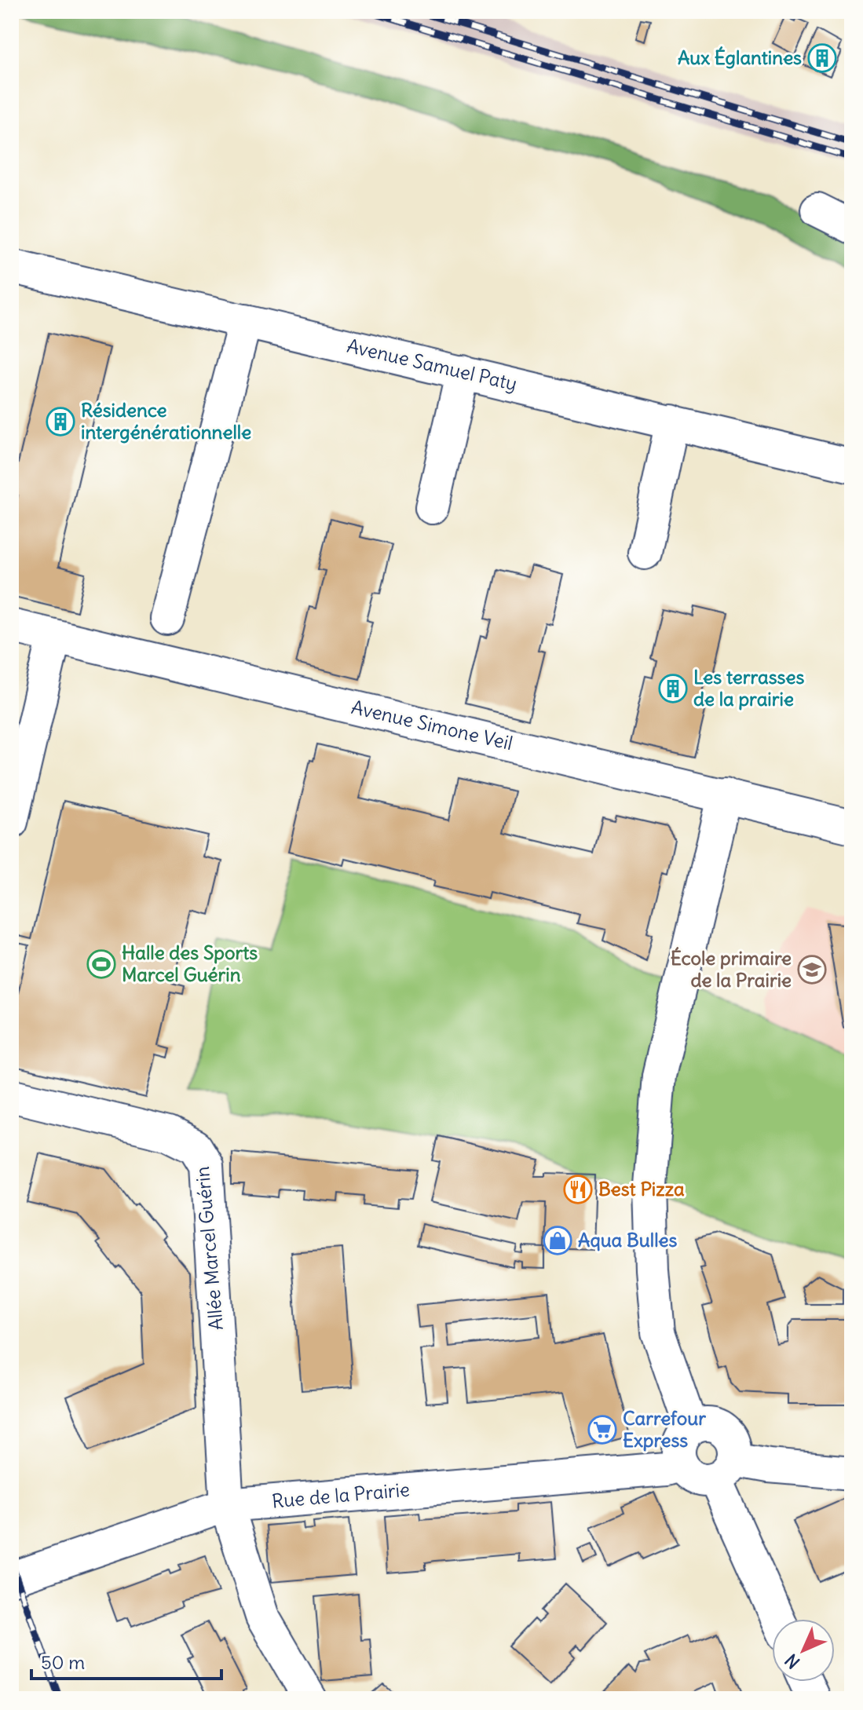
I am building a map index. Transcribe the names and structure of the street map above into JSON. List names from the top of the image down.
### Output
{
  "streets": {
    "street": [
      "Avenue Samuel Paty",
      "Avenue Simone Veil",
      "Allée Marcel Guérin",
      "Rue de la Prairie"
    ]
  },
  "crossings": [
    ["Allée Marcel Guérin", "Rue de la Prairie"]
  ],
  "places": {
    "building": ["Aux Églantines", "Résidence intergénérationnelle", "Les terrasses de la prairie"],
    "sports": ["Halle des Sports Marcel Guérin"],
    "school or university": ["École primaire de la Prairie"],
    "restaurant": ["Best Pizza"],
    "shop": ["Aqua Bulles"],
    "supermarket": ["Carrefour Express"]
  },
  "scale_bar": "50 m",
  "north": "bottom left"
}
